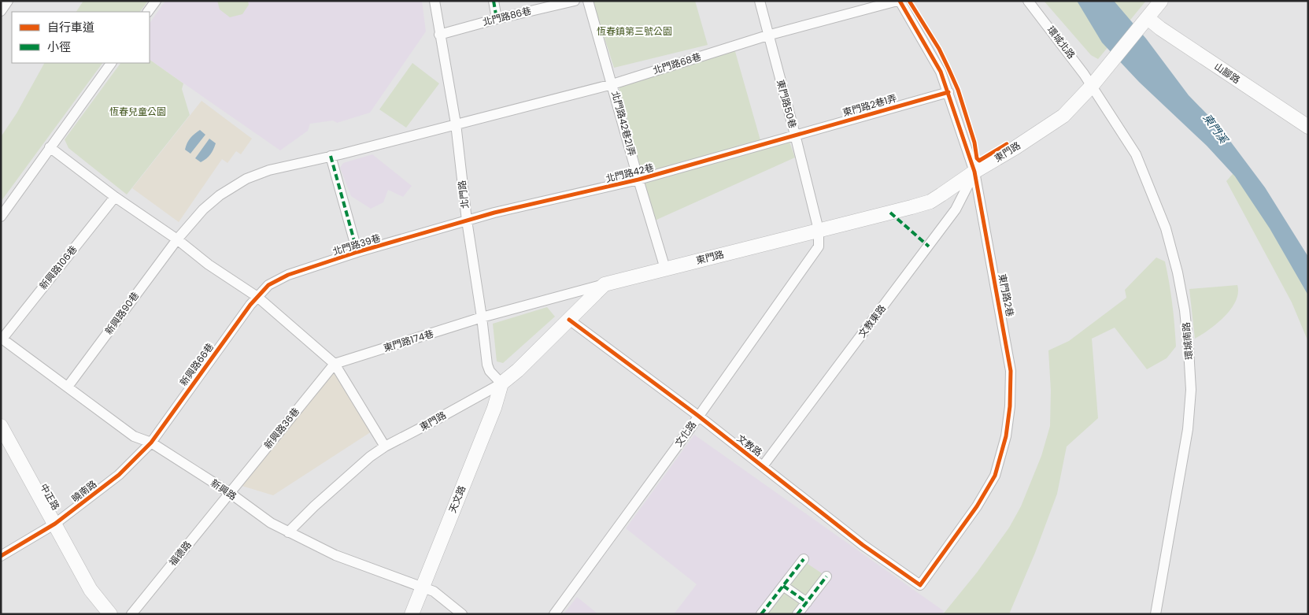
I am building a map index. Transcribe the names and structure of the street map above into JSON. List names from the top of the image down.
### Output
{
  "streets": {
    "main road": [
      "山腳路",
      "東門路",
      "中正路",
      "天文路"
    ],
    "street": [
      "北門路86巷",
      "環城北路",
      "北門路68巷",
      "東門路50巷",
      "東門路2巷1弄",
      "北門路42巷21弄",
      "北門路42巷",
      "北門路",
      "北門路39巷",
      "新興路106巷",
      "東門路2巷",
      "新興路90巷",
      "文教東路",
      "東門路174巷",
      "環城南路",
      "新興路66巷",
      "新興路36巷",
      "文化路",
      "文教路",
      "新興路",
      "曉南路",
      "福德路"
    ]
  },
  "crossings": [
    ["北門路86巷", "北門路"],
    ["環城北路", "東門路"],
    ["環城北路", "環城南路"],
    ["北門路68巷", "東門路50巷"],
    ["北門路68巷", "北門路42巷21弄"],
    ["北門路68巷", "北門路"],
    ["北門路68巷", "東門路2巷"],
    ["山腳路", "東門路"],
    ["東門路50巷", "東門路2巷1弄"],
    ["東門路50巷", "東門路"],
    ["東門路50巷", "北門路42巷"],
    ["東門路50巷", "文化路"],
    ["東門路2巷1弄", "北門路42巷"],
    ["東門路2巷1弄", "東門路2巷"],
    ["北門路42巷21弄", "東門路"],
    ["北門路42巷21弄", "北門路42巷"],
    ["東門路", "北門路"],
    ["東門路", "東門路2巷"],
    ["東門路", "文教東路"],
    ["東門路", "東門路174巷"],
    ["東門路", "環城南路"],
    ["東門路", "文化路"],
    ["東門路", "文教路"],
    ["東門路", "新興路"],
    ["東門路", "天文路"],
    ["北門路42巷", "北門路"],
    ["北門路42巷", "北門路39巷"],
    ["北門路", "北門路39巷"],
    ["北門路", "東門路174巷"],
    ["北門路", "天文路"],
    ["北門路39巷", "新興路66巷"],
    ["新興路106巷", "新興路"],
    ["東門路2巷", "文教東路"],
    ["東門路2巷", "文教路"],
    ["新興路90巷", "新興路"],
    ["文教東路", "文教路"],
    ["東門路174巷", "新興路36巷"],
    ["新興路66巷", "新興路"],
    ["新興路66巷", "曉南路"],
    ["新興路36巷", "新興路"],
    ["新興路36巷", "福德路"],
    ["文化路", "文教路"],
    ["新興路", "曉南路"],
    ["新興路", "天文路"],
    ["新興路", "福德路"],
    ["曉南路", "中正路"]
  ],
  "water": ["東門溪"],
  "parks": ["恆春鎮第三號公園", "恆春兒童公園"],
  "legend": ["自行車道", "小徑"]
}
